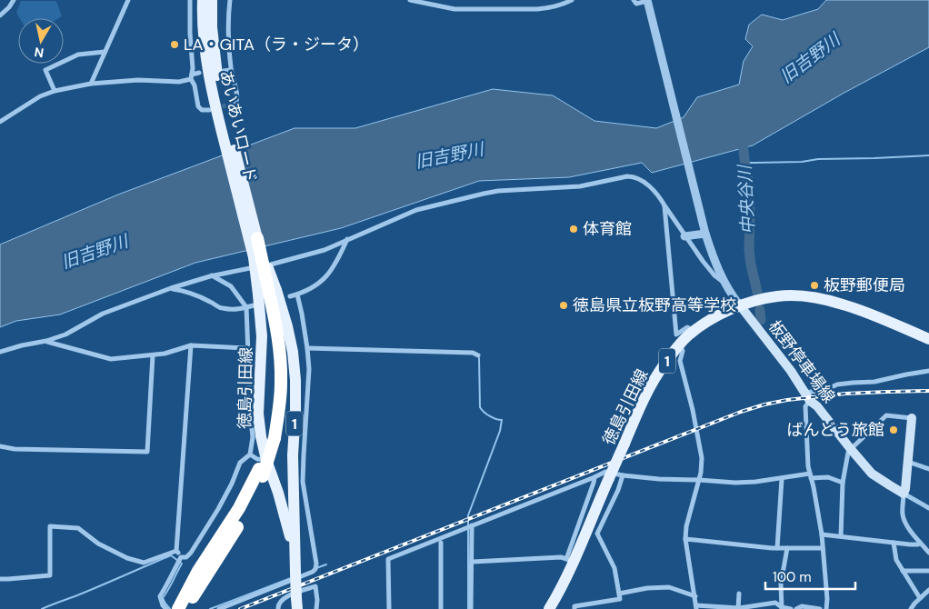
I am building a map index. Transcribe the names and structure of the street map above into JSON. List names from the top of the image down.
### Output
{
  "streets": {
    "main road": [
      "あいあいロード",
      "1",
      "板野停車場線",
      "徳島引田線"
    ]
  },
  "crossings": [
    ["板野停車場線", "徳島引田線"]
  ],
  "water": ["旧吉野川", "中央谷川"],
  "places": [
    "LA・GITA（ラ・ジータ）",
    "体育館",
    "板野郵便局",
    "徳島県立板野高等学校",
    "ばんどう旅館"
  ],
  "scale_bar": "100 m",
  "north": "bottom"
}
